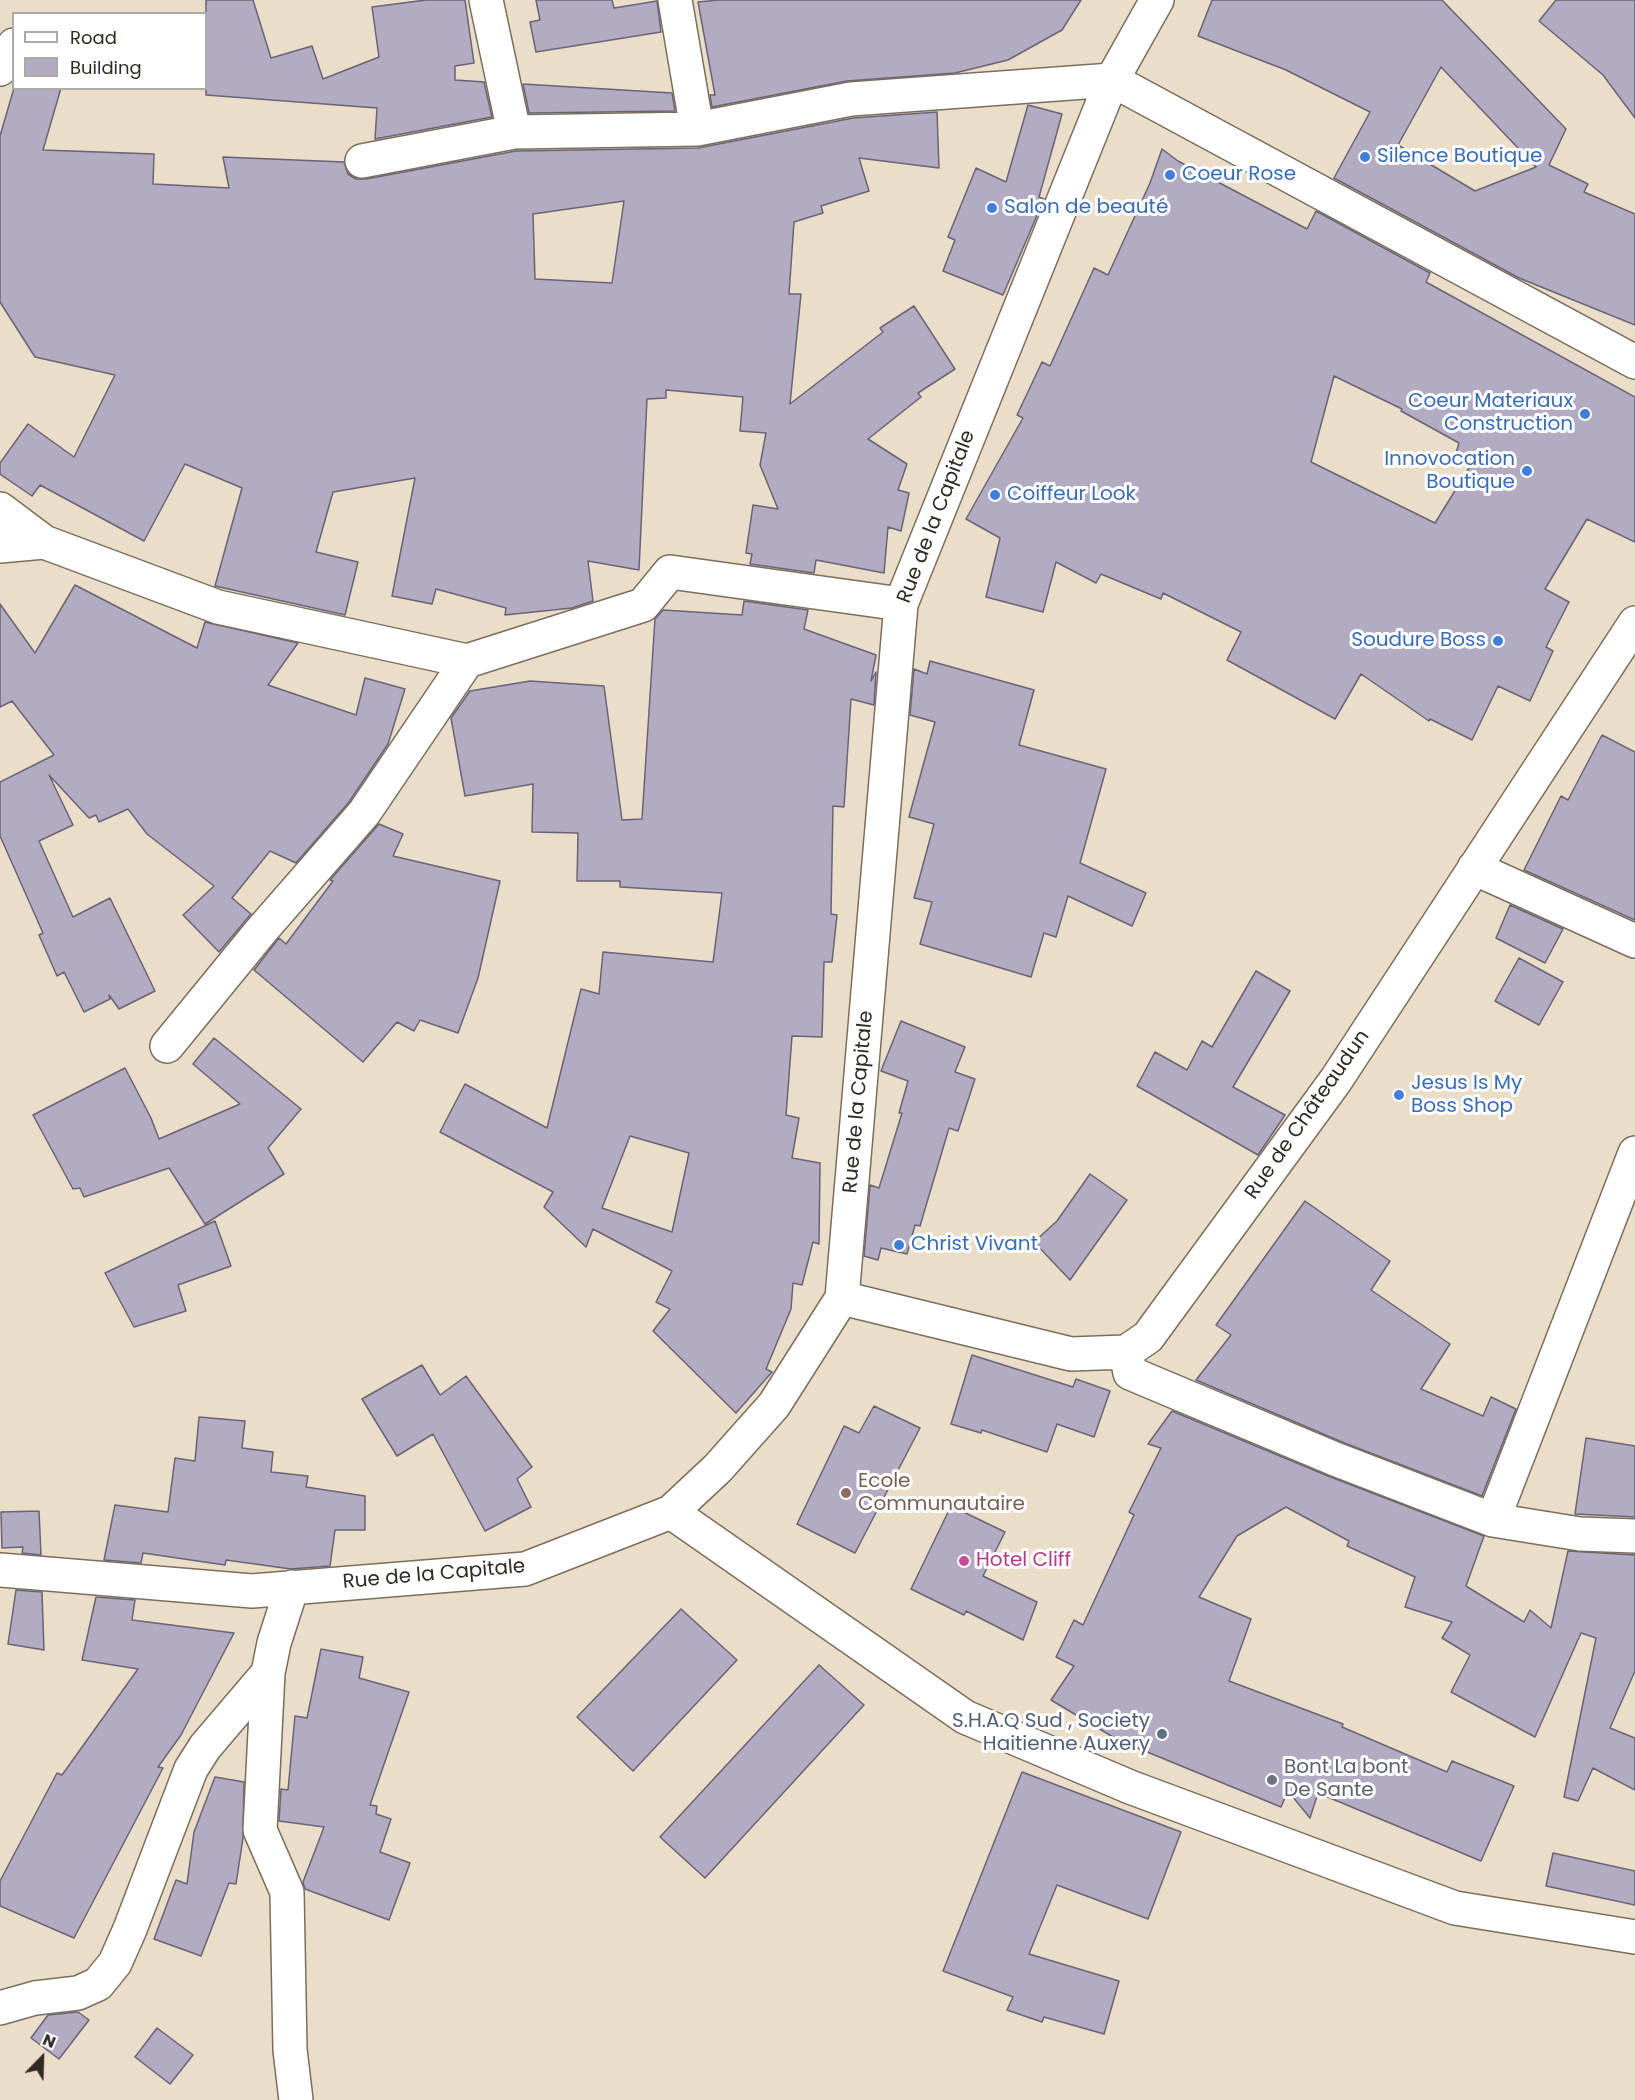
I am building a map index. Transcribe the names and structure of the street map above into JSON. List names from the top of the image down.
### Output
{
  "streets": {
    "street": ["Rue de la Capitale", "Rue de Châteaudun"]
  },
  "places": [
    "Silence Boutique",
    "Coeur Rose",
    "Salon de beauté",
    "Coeur Materiaux Construction",
    "Innovocation Boutique",
    "Coiffeur Look",
    "Soudure Boss",
    "Jesus Is My Boss Shop",
    "Christ Vivant",
    "Ecole Communautaire",
    "Hotel Cliff",
    "S.H.A.Q Sud , Society Haitienne Auxery",
    "Bont La bont De Sante"
  ],
  "legend": ["Road", "Building"],
  "north": "top right"
}
